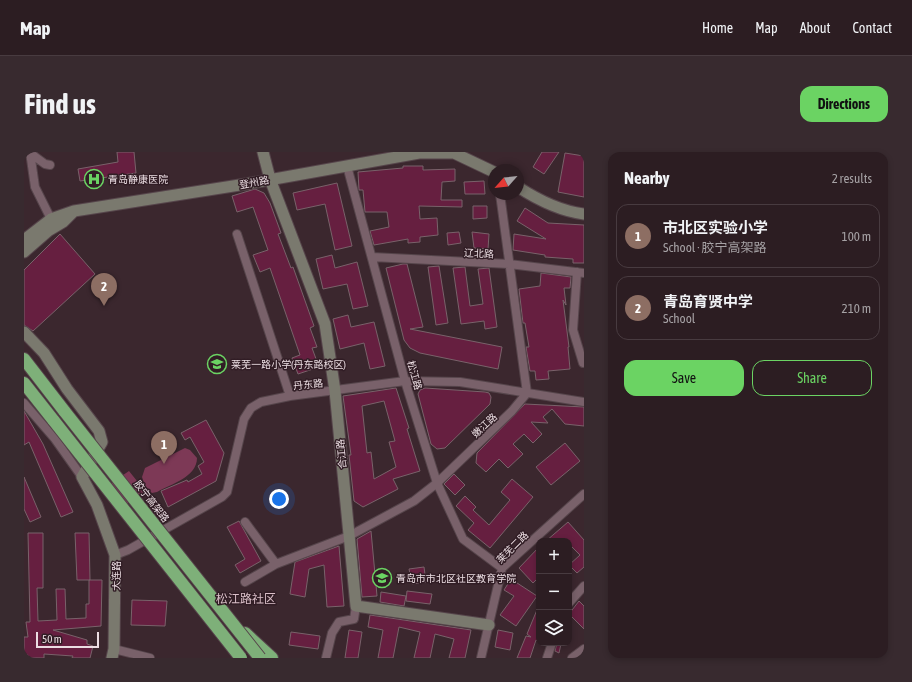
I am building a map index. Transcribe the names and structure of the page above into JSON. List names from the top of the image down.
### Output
{
  "streets": {
    "highway": ["胶宁高架路"],
    "main road": ["登州路", "合江路", "大连路"],
    "street": [
      "辽北路",
      "松江路",
      "丹东路",
      "嫩江路",
      "莱芜二路"
    ]
  },
  "crossings": [
    ["登州路", "松江路"],
    ["登州路", "合江路"],
    ["辽北路", "松江路"],
    ["松江路", "丹东路"],
    ["松江路", "嫩江路"],
    ["松江路", "莱芜二路"],
    ["丹东路", "嫩江路"],
    ["丹东路", "合江路"],
    ["丹东路", "大连路"],
    ["嫩江路", "合江路"]
  ],
  "districts": ["松江路社区"],
  "places": {
    "hospital": ["青岛静康医院"],
    "school or university": ["莱芜一路小学(丹东路校区)", "青岛市市北区社区教育学院"]
  },
  "scale_bar": "50 m",
  "north": "bottom left",
  "page": {
    "header": "Map",
    "nav": [
      "Home",
      "Map",
      "About",
      "Contact"
    ],
    "buttons": [
      "Directions",
      ["Save", "Share"]
    ],
    "title": "Find us",
    "heading": ["Nearby", "2 results"],
    "list": [
      {
        "mark": "1",
        "name": "市北区实验小学",
        "note": "School · 胶宁高架路",
        "value": "100 m"
      },
      {
        "mark": "2",
        "name": "青岛育贤中学",
        "note": "School",
        "value": "210 m"
      }
    ],
    "pins": ["2", "1"],
    "map_buttons": ["+", "−"],
    "scale": "50 m"
  }
}
